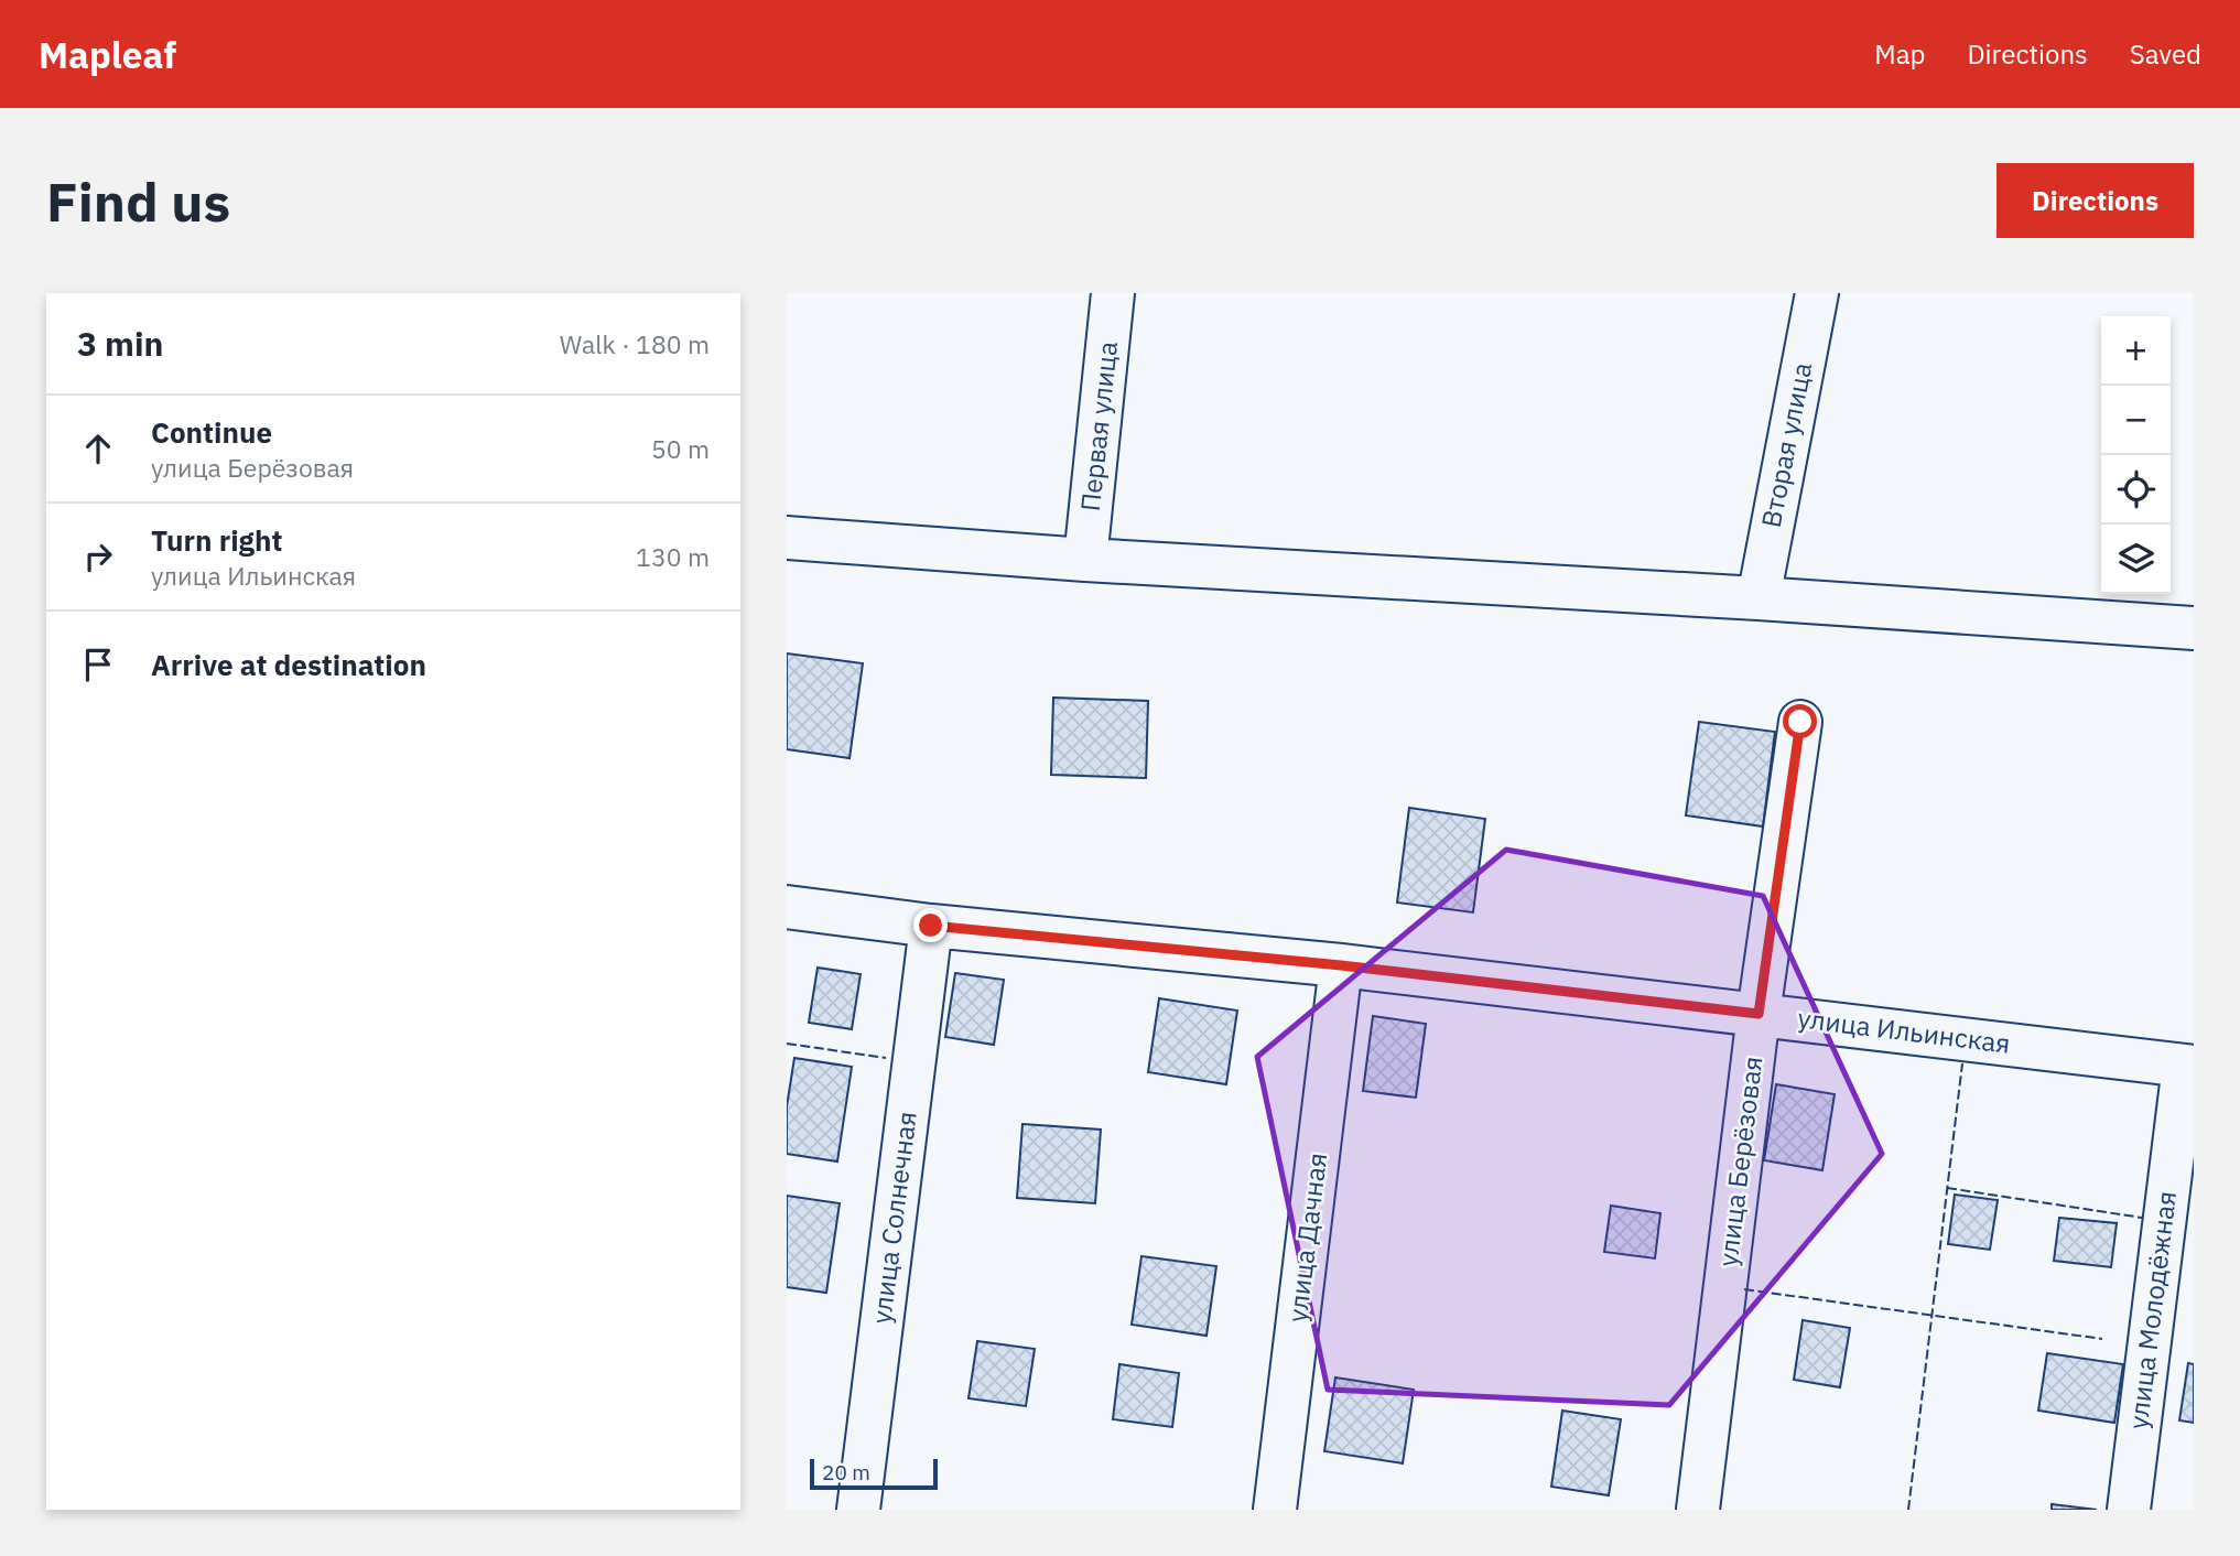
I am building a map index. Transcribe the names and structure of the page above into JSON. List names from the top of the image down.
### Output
{
  "streets": {
    "street": [
      "Первая улица",
      "Вторая улица",
      "улица Ильинская",
      "улица Берёзовая",
      "улица Солнечная",
      "улица Дачная",
      "улица Молодёжная"
    ]
  },
  "crossings": [
    ["улица Ильинская", "улица Берёзовая"],
    ["улица Ильинская", "улица Солнечная"],
    ["улица Ильинская", "улица Дачная"],
    ["улица Ильинская", "улица Молодёжная"]
  ],
  "scale_bar": "20 m",
  "page": {
    "header": "Mapleaf",
    "nav": ["Map", "Directions", "Saved"],
    "buttons": "Directions",
    "title": "Find us",
    "heading": ["3 min", "Walk · 180 m"],
    "map_buttons": ["+", "−"],
    "list": [
      ["Continue", "улица Берёзовая", "50 m"],
      ["Turn right", "улица Ильинская", "130 m"],
      "Arrive at destination"
    ],
    "scale": "20 m"
  }
}
